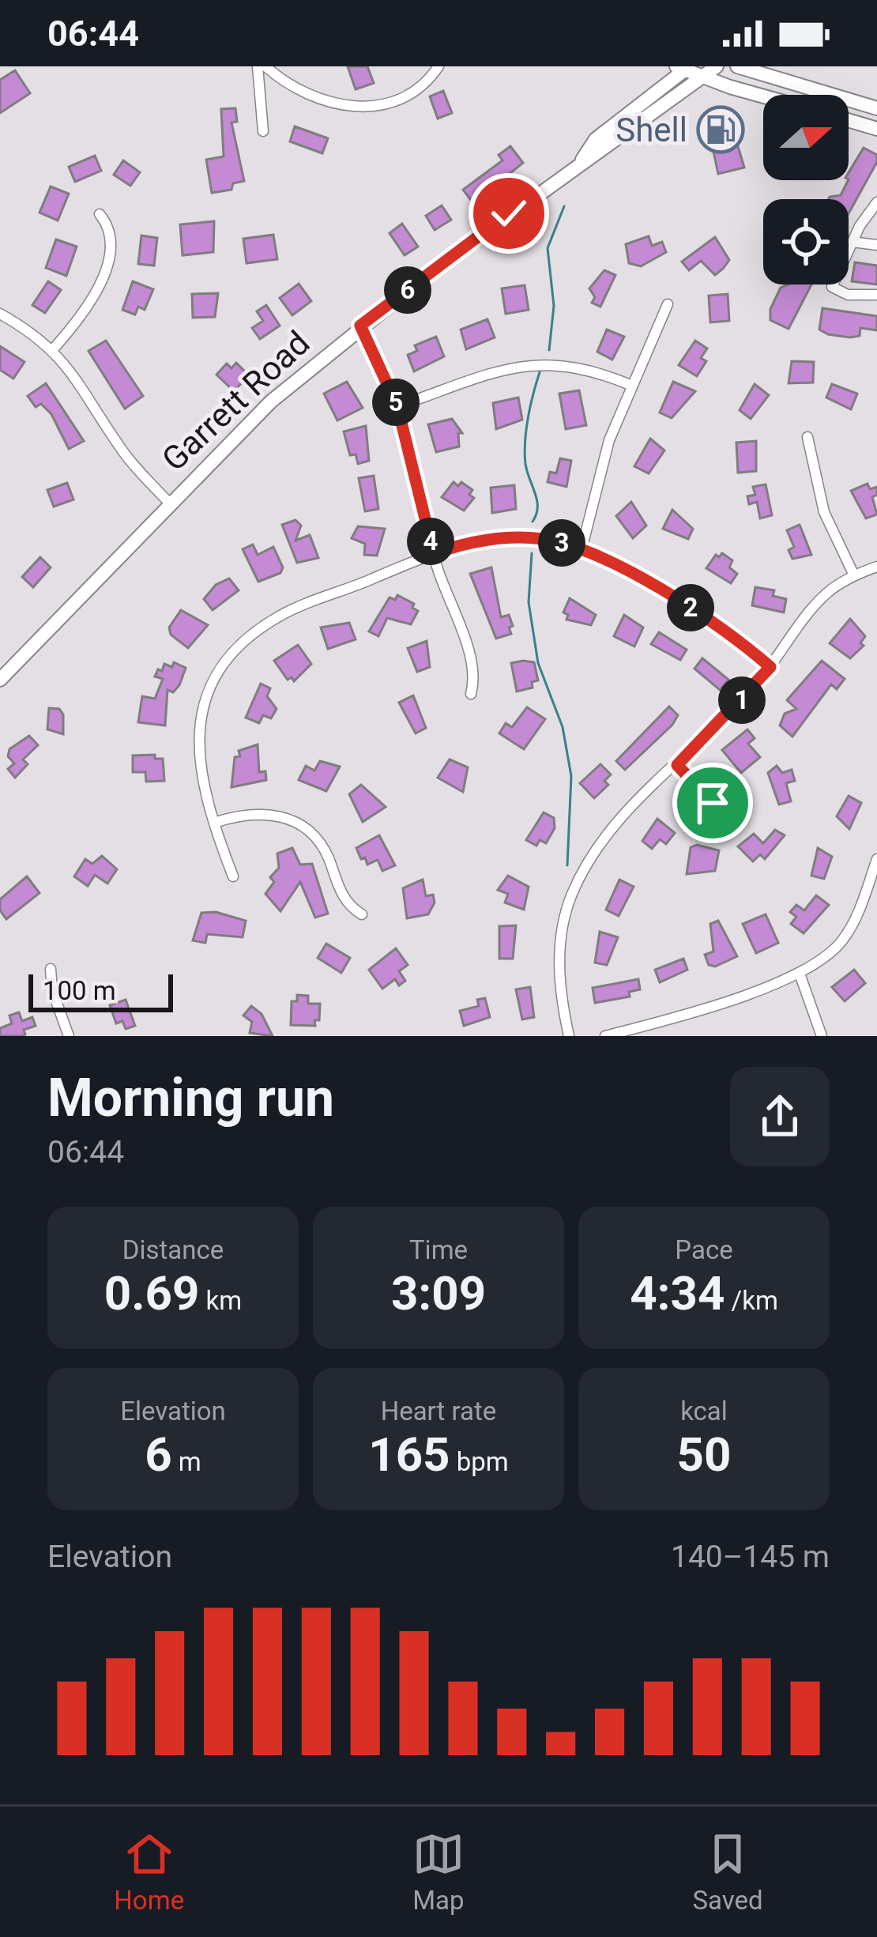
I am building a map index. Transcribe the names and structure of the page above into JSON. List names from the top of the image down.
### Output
{
  "streets": {
    "street": ["Garrett Road"]
  },
  "places": {
    "fuel station": ["Shell"]
  },
  "scale_bar": "100 m",
  "north": "right",
  "page": {
    "status": "06:44",
    "pins": [
      "6",
      "5",
      "4",
      "3",
      "2",
      "1"
    ],
    "scale": "100 m",
    "heading": ["Morning run", "06:44"],
    "stats": [
      ["Distance", "0.69 km"],
      ["Time", "3:09"],
      ["Pace", "4:34 /km"],
      ["Elevation", "6 m"],
      ["Heart rate", "165 bpm"],
      ["kcal", "50"]
    ],
    "chart": ["Elevation", "140–145 m"],
    "tabs": ["Home", "Map", "Saved"]
  }
}
